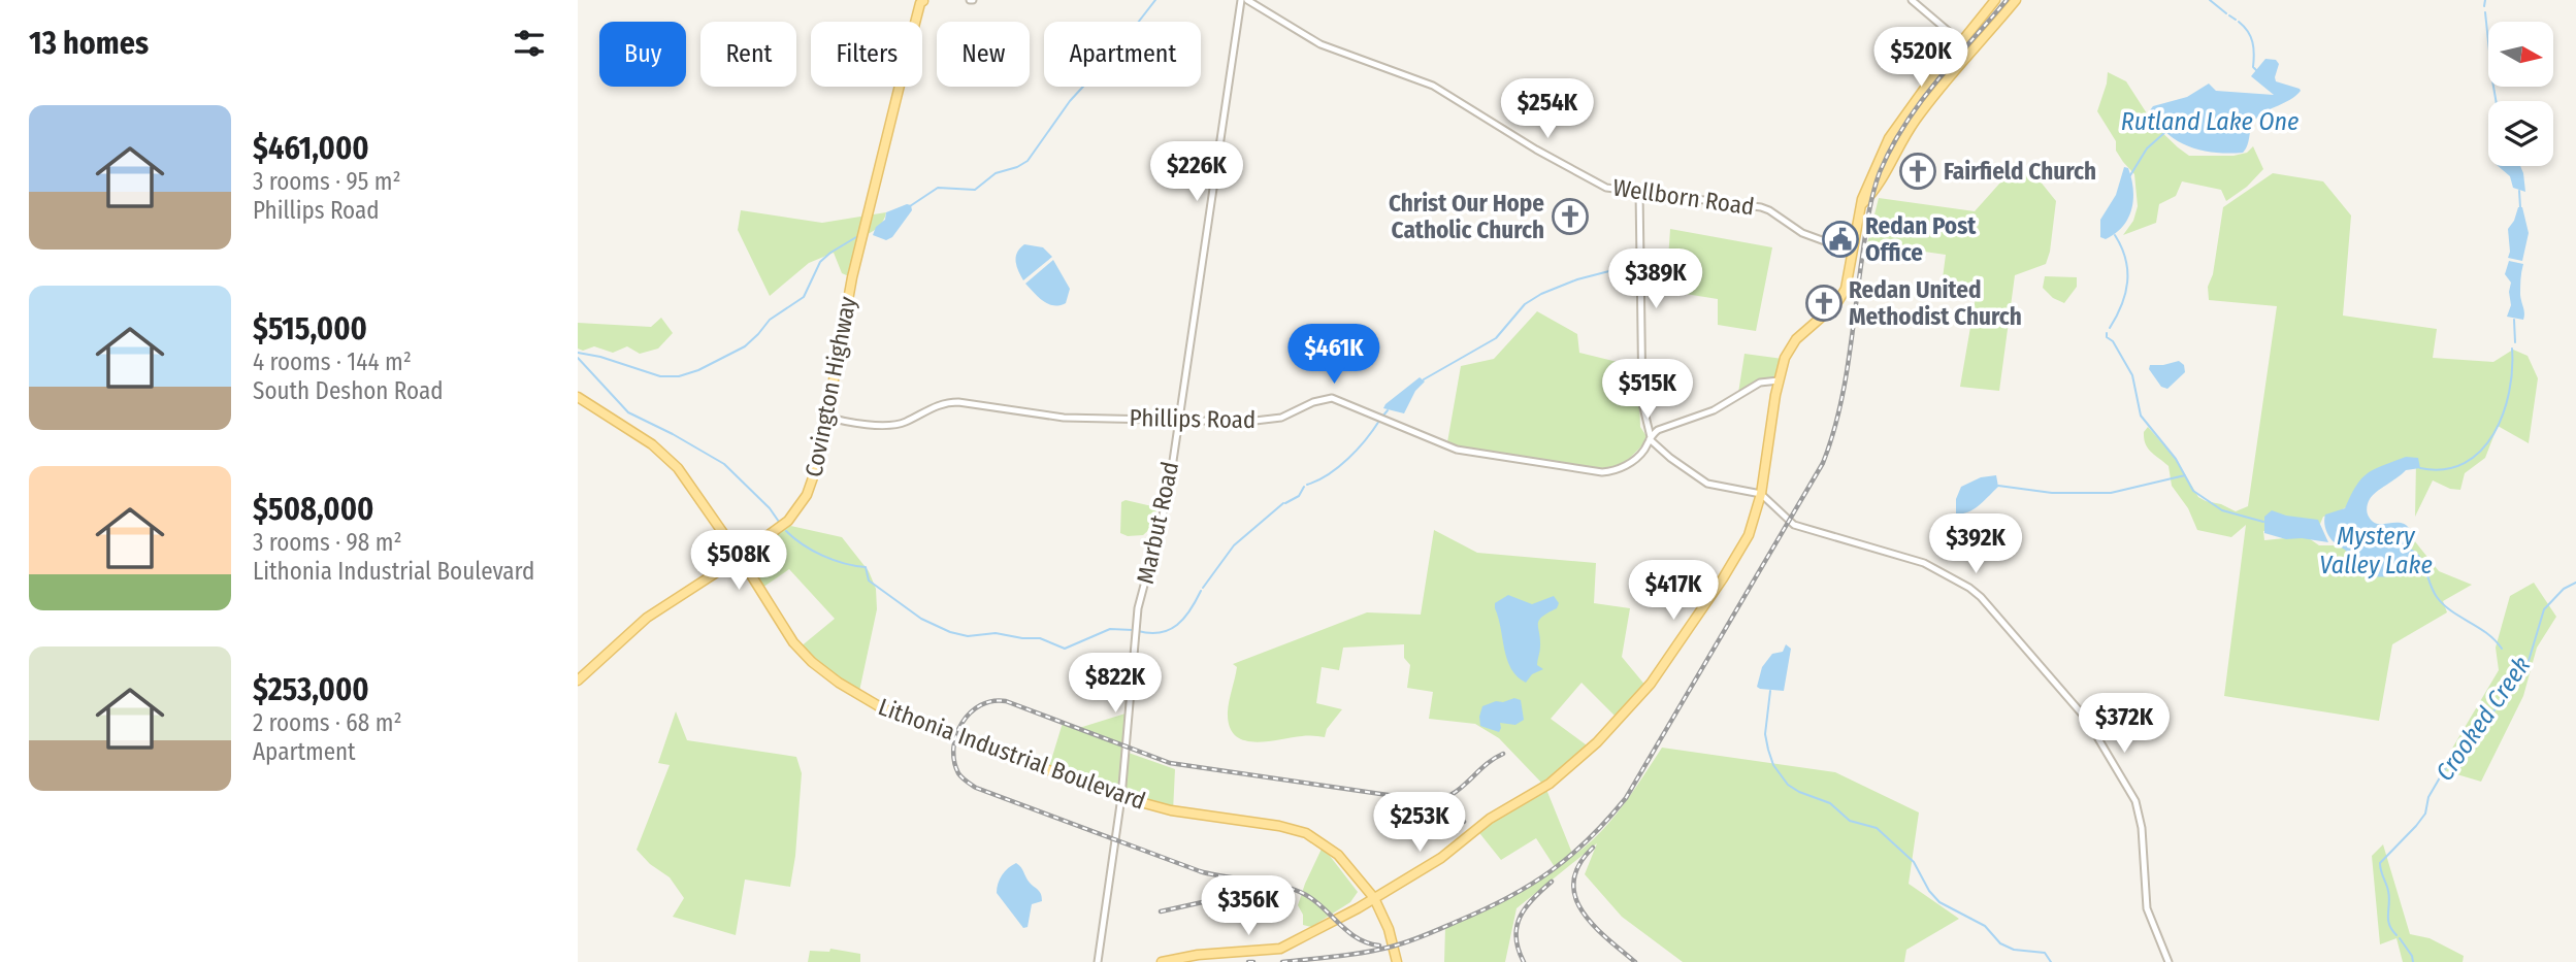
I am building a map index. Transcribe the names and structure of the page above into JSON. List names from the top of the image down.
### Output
{
  "streets": {
    "main road": ["Covington Highway", "Lithonia Industrial Boulevard"],
    "street": ["Wellborn Road", "Phillips Road", "Marbut Road"]
  },
  "crossings": [
    ["Covington Highway", "Phillips Road"],
    ["Covington Highway", "Lithonia Industrial Boulevard"],
    ["Phillips Road", "Marbut Road"],
    ["Marbut Road", "Lithonia Industrial Boulevard"]
  ],
  "water": ["Rutland Lake One", "Mystery Valley Lake", "Crooked Creek"],
  "places": {
    "church": ["Fairfield Church", "Christ Our Hope Catholic Church", "Redan United Methodist Church"],
    "public building": ["Redan Post Office"]
  },
  "north": "right",
  "page": {
    "heading": "13 homes",
    "chip": [
      "Buy",
      "Rent",
      "Filters",
      "New",
      "Apartment"
    ],
    "price": [
      "$520K",
      "$254K",
      "$226K",
      "$389K",
      "$461K",
      "$515K",
      "$392K",
      "$508K",
      "$417K",
      "$822K",
      "$372K",
      "$253K",
      "$356K"
    ],
    "list": [
      {
        "name": "$461,000",
        "note": "3 rooms · 95 m² · Phillips Road"
      },
      {
        "name": "$515,000",
        "note": "4 rooms · 144 m² · South Deshon Road"
      },
      {
        "name": "$508,000",
        "note": "3 rooms · 98 m² · Lithonia Industrial Boulevard"
      },
      {
        "name": "$253,000",
        "note": "2 rooms · 68 m² · Apartment"
      }
    ]
  }
}
